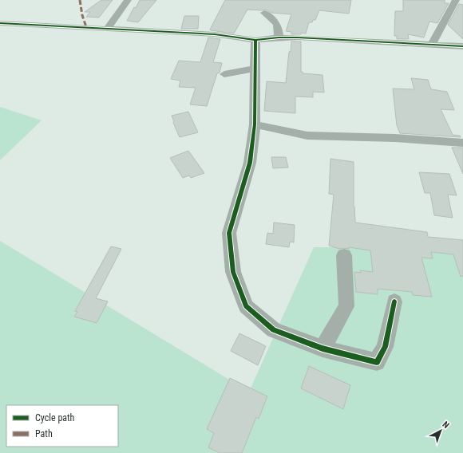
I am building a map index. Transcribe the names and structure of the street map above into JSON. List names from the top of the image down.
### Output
{
  "legend": ["Cycle path", "Path"],
  "north": "top right"
}
